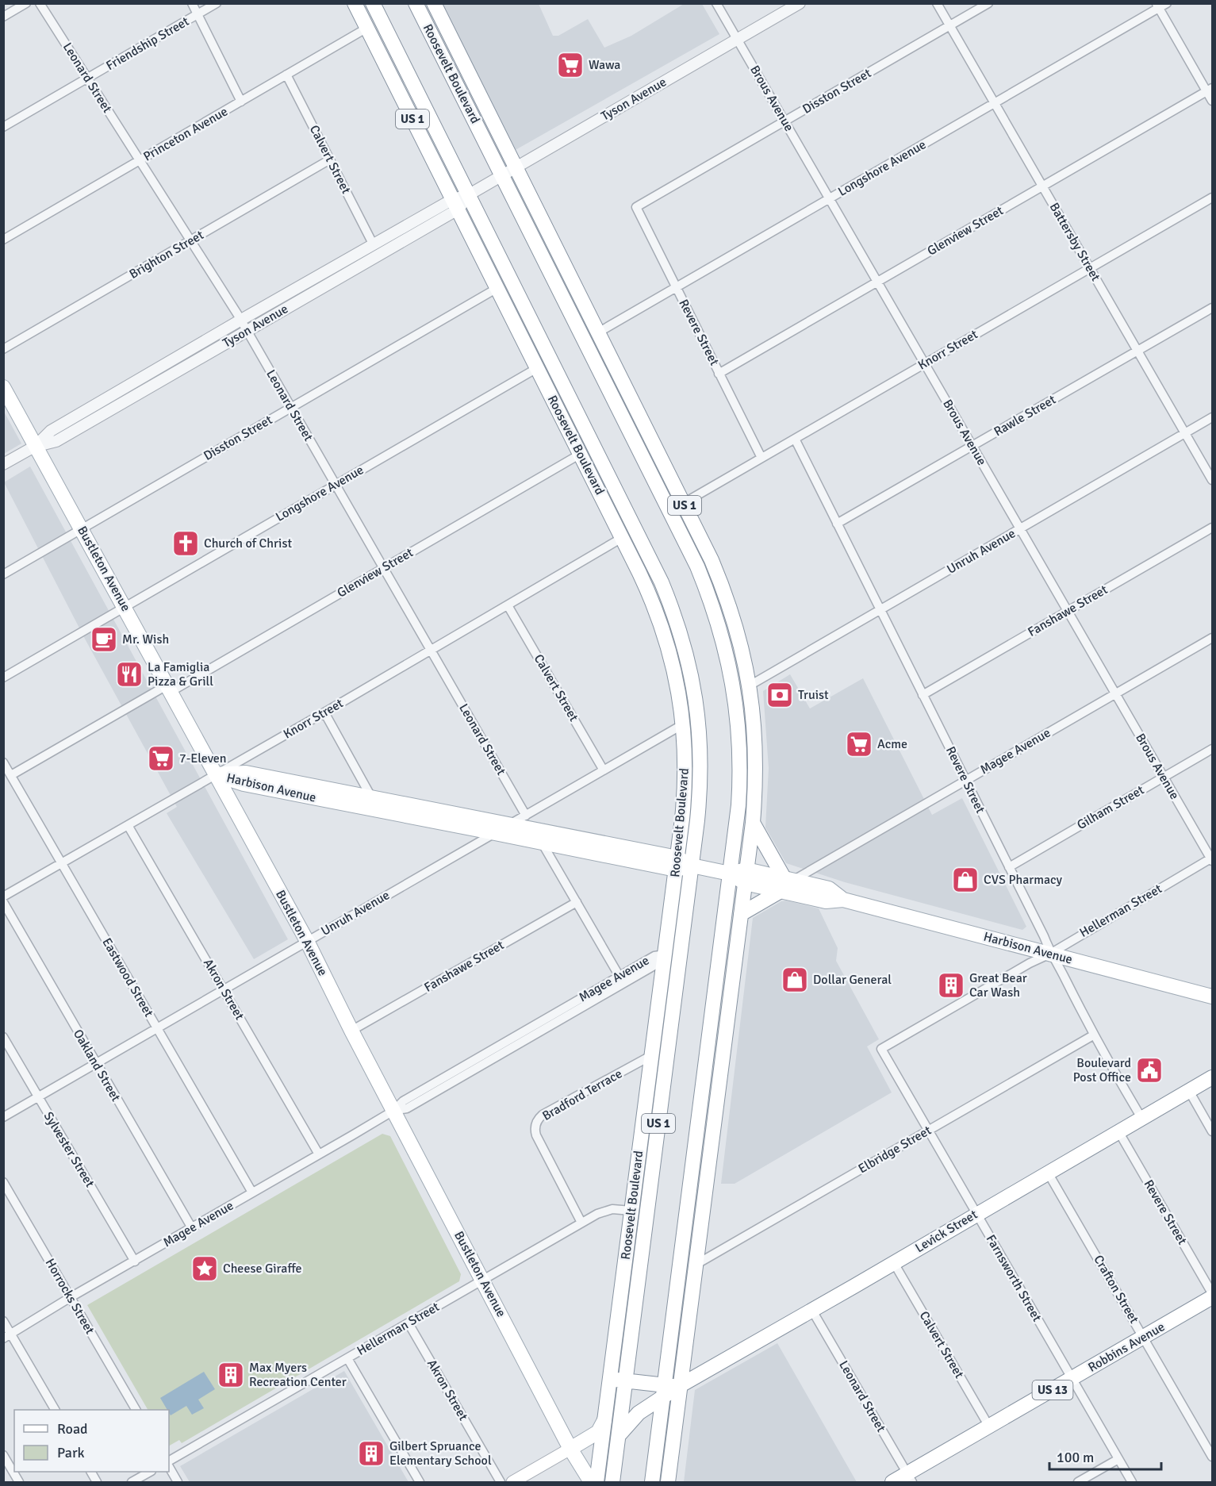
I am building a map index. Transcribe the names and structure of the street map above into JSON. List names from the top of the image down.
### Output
{
  "streets": {
    "main road": [
      "Roosevelt Boulevard",
      "US 1",
      "Bustleton Avenue",
      "Harbison Avenue",
      "Levick Street",
      "Robbins Avenue",
      "US 13"
    ],
    "street": [
      "Friendship Street",
      "Leonard Street",
      "Disston Street",
      "Brous Avenue",
      "Tyson Avenue",
      "Princeton Avenue",
      "Calvert Street",
      "Longshore Avenue",
      "Glenview Street",
      "Battersby Street",
      "Brighton Street",
      "Revere Street",
      "Knorr Street",
      "Rawle Street",
      "Unruh Avenue",
      "Fanshawe Street",
      "Magee Avenue",
      "Gilham Street",
      "Hellerman Street",
      "Eastwood Street",
      "Akron Street",
      "Oakland Street",
      "Bradford Terrace",
      "Sylvester Street",
      "Elbridge Street",
      "Farnsworth Street",
      "Crafton Street",
      "Horrocks Street"
    ]
  },
  "crossings": [
    ["Friendship Street", "Leonard Street"],
    ["Roosevelt Boulevard", "Disston Street"],
    ["Roosevelt Boulevard", "Tyson Avenue"],
    ["Roosevelt Boulevard", "Princeton Avenue"],
    ["Roosevelt Boulevard", "Longshore Avenue"],
    ["Roosevelt Boulevard", "Glenview Street"],
    ["Roosevelt Boulevard", "Knorr Street"],
    ["Roosevelt Boulevard", "Unruh Avenue"],
    ["Roosevelt Boulevard", "Magee Avenue"],
    ["Roosevelt Boulevard", "Harbison Avenue"],
    ["Roosevelt Boulevard", "Hellerman Street"],
    ["Roosevelt Boulevard", "Bradford Terrace"],
    ["Roosevelt Boulevard", "Elbridge Street"],
    ["Roosevelt Boulevard", "Levick Street"],
    ["Leonard Street", "Disston Street"],
    ["Leonard Street", "Tyson Avenue"],
    ["Leonard Street", "Princeton Avenue"],
    ["Leonard Street", "Longshore Avenue"],
    ["Leonard Street", "Glenview Street"],
    ["Leonard Street", "Brighton Street"],
    ["Leonard Street", "Knorr Street"],
    ["Leonard Street", "Unruh Avenue"],
    ["Leonard Street", "Levick Street"],
    ["Leonard Street", "Robbins Avenue"],
    ["Disston Street", "Brous Avenue"],
    ["Disston Street", "Battersby Street"],
    ["Disston Street", "Revere Street"],
    ["Disston Street", "Bustleton Avenue"],
    ["Brous Avenue", "Tyson Avenue"],
    ["Brous Avenue", "Longshore Avenue"],
    ["Brous Avenue", "Glenview Street"],
    ["Brous Avenue", "Knorr Street"],
    ["Brous Avenue", "Rawle Street"],
    ["Brous Avenue", "Unruh Avenue"],
    ["Brous Avenue", "Fanshawe Street"],
    ["Brous Avenue", "Magee Avenue"],
    ["Brous Avenue", "Gilham Street"],
    ["Brous Avenue", "Hellerman Street"],
    ["Tyson Avenue", "Calvert Street"],
    ["Tyson Avenue", "Bustleton Avenue"],
    ["Princeton Avenue", "Calvert Street"],
    ["Calvert Street", "Brighton Street"],
    ["Calvert Street", "Knorr Street"],
    ["Calvert Street", "Unruh Avenue"],
    ["Calvert Street", "Levick Street"],
    ["Calvert Street", "Robbins Avenue"],
    ["Longshore Avenue", "Battersby Street"],
    ["Longshore Avenue", "Revere Street"],
    ["Longshore Avenue", "Bustleton Avenue"],
    ["Glenview Street", "Battersby Street"],
    ["Glenview Street", "Revere Street"],
    ["Glenview Street", "Bustleton Avenue"],
    ["Glenview Street", "Eastwood Street"],
    ["Battersby Street", "Knorr Street"],
    ["Battersby Street", "Rawle Street"],
    ["Battersby Street", "Unruh Avenue"],
    ["Revere Street", "Knorr Street"],
    ["Revere Street", "Rawle Street"],
    ["Revere Street", "Unruh Avenue"],
    ["Revere Street", "Fanshawe Street"],
    ["Revere Street", "Magee Avenue"],
    ["Revere Street", "Harbison Avenue"],
    ["Revere Street", "Gilham Street"],
    ["Revere Street", "Hellerman Street"],
    ["Revere Street", "Elbridge Street"],
    ["Revere Street", "Levick Street"],
    ["Knorr Street", "Bustleton Avenue"],
    ["Knorr Street", "Harbison Avenue"],
    ["Knorr Street", "Eastwood Street"],
    ["Knorr Street", "Akron Street"],
    ["Unruh Avenue", "Bustleton Avenue"],
    ["Unruh Avenue", "Harbison Avenue"],
    ["Unruh Avenue", "Eastwood Street"],
    ["Unruh Avenue", "Akron Street"],
    ["Unruh Avenue", "Oakland Street"],
    ["Unruh Avenue", "Sylvester Street"],
    ["Bustleton Avenue", "Fanshawe Street"],
    ["Bustleton Avenue", "Magee Avenue"],
    ["Bustleton Avenue", "Harbison Avenue"],
    ["Bustleton Avenue", "Hellerman Street"],
    ["Magee Avenue", "Harbison Avenue"],
    ["Magee Avenue", "Eastwood Street"],
    ["Magee Avenue", "Akron Street"],
    ["Magee Avenue", "Oakland Street"],
    ["Magee Avenue", "Sylvester Street"],
    ["Magee Avenue", "Horrocks Street"],
    ["Harbison Avenue", "Hellerman Street"],
    ["Hellerman Street", "Akron Street"],
    ["Hellerman Street", "Bradford Terrace"],
    ["Hellerman Street", "Farnsworth Street"],
    ["Elbridge Street", "Farnsworth Street"],
    ["Levick Street", "Farnsworth Street"],
    ["Levick Street", "Crafton Street"],
    ["Farnsworth Street", "Robbins Avenue"],
    ["Crafton Street", "Robbins Avenue"]
  ],
  "places": {
    "supermarket": ["Wawa", "Acme", "7-Eleven"],
    "church": ["Church of Christ"],
    "cafe": ["Mr. Wish"],
    "restaurant": ["La Famiglia Pizza & Grill"],
    "bank": ["Truist"],
    "shop": ["CVS Pharmacy", "Dollar General"],
    "building": ["Great Bear Car Wash", "Max Myers Recreation Center", "Gilbert Spruance Elementary School"],
    "public building": ["Boulevard Post Office"],
    "place": ["Cheese Giraffe"]
  },
  "legend": ["Road", "Park"],
  "scale_bar": "100 m"
}
